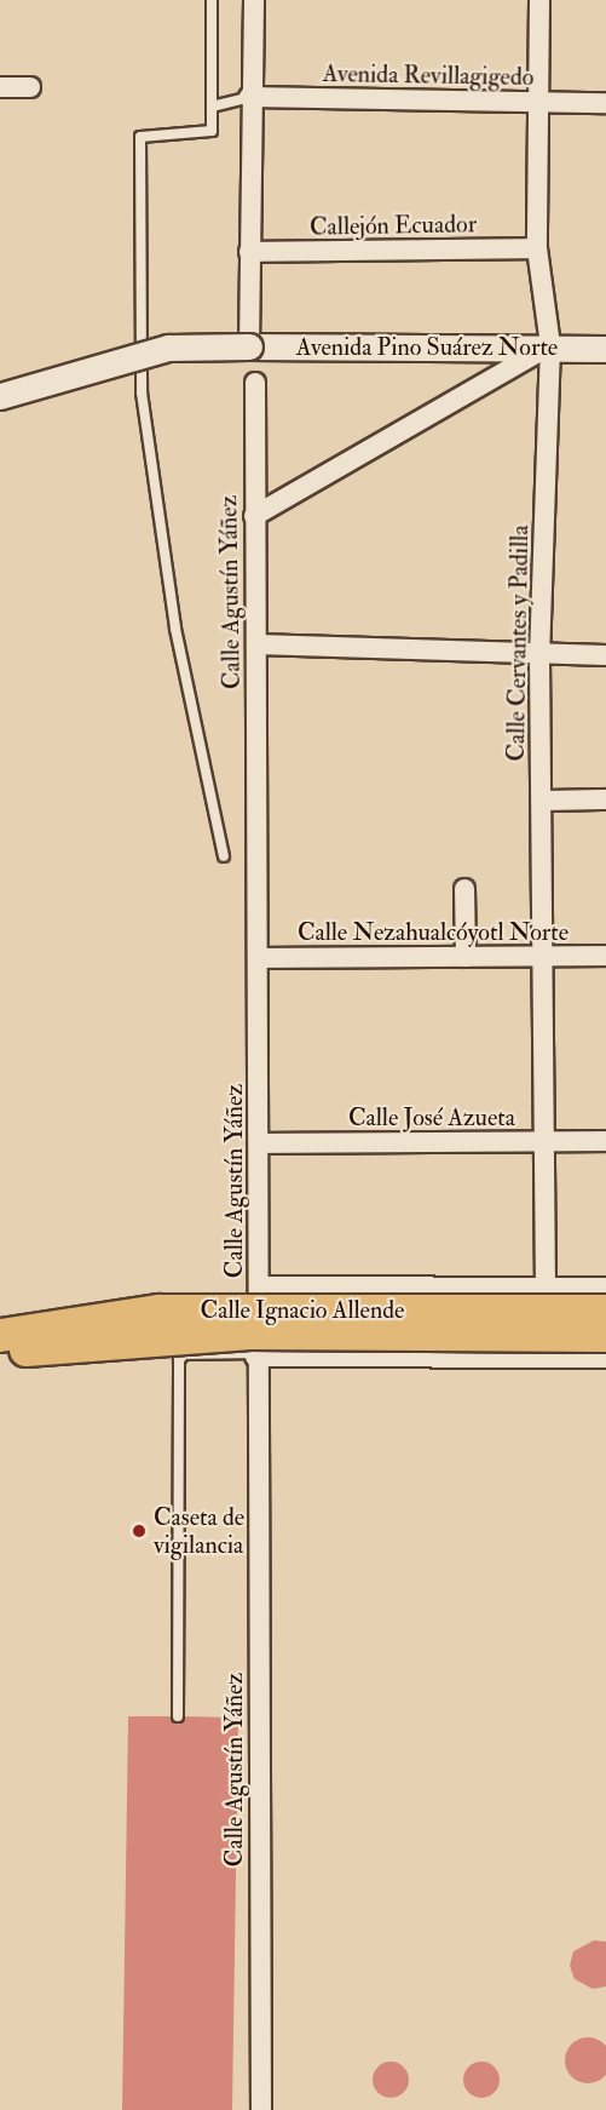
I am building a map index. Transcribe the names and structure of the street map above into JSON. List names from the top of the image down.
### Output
{
  "streets": {
    "main road": ["Calle Ignacio Allende"],
    "street": [
      "Avenida Revillagigedo",
      "Callejón Ecuador",
      "Avenida Pino Suárez Norte",
      "Calle Agustín Yáñez",
      "Calle Cervantes y Padilla",
      "Calle Nezahualcóyotl Norte",
      "Calle José Azueta"
    ]
  },
  "crossings": [
    ["Avenida Revillagigedo", "Calle Cervantes y Padilla"],
    ["Callejón Ecuador", "Calle Cervantes y Padilla"],
    ["Avenida Pino Suárez Norte", "Calle Cervantes y Padilla"],
    ["Calle Agustín Yáñez", "Calle Nezahualcóyotl Norte"],
    ["Calle Agustín Yáñez", "Calle José Azueta"],
    ["Calle Agustín Yáñez", "Calle Ignacio Allende"],
    ["Calle Cervantes y Padilla", "Calle Nezahualcóyotl Norte"],
    ["Calle Cervantes y Padilla", "Calle José Azueta"],
    ["Calle Cervantes y Padilla", "Calle Ignacio Allende"]
  ],
  "places": ["Caseta de vigilancia"]
}
